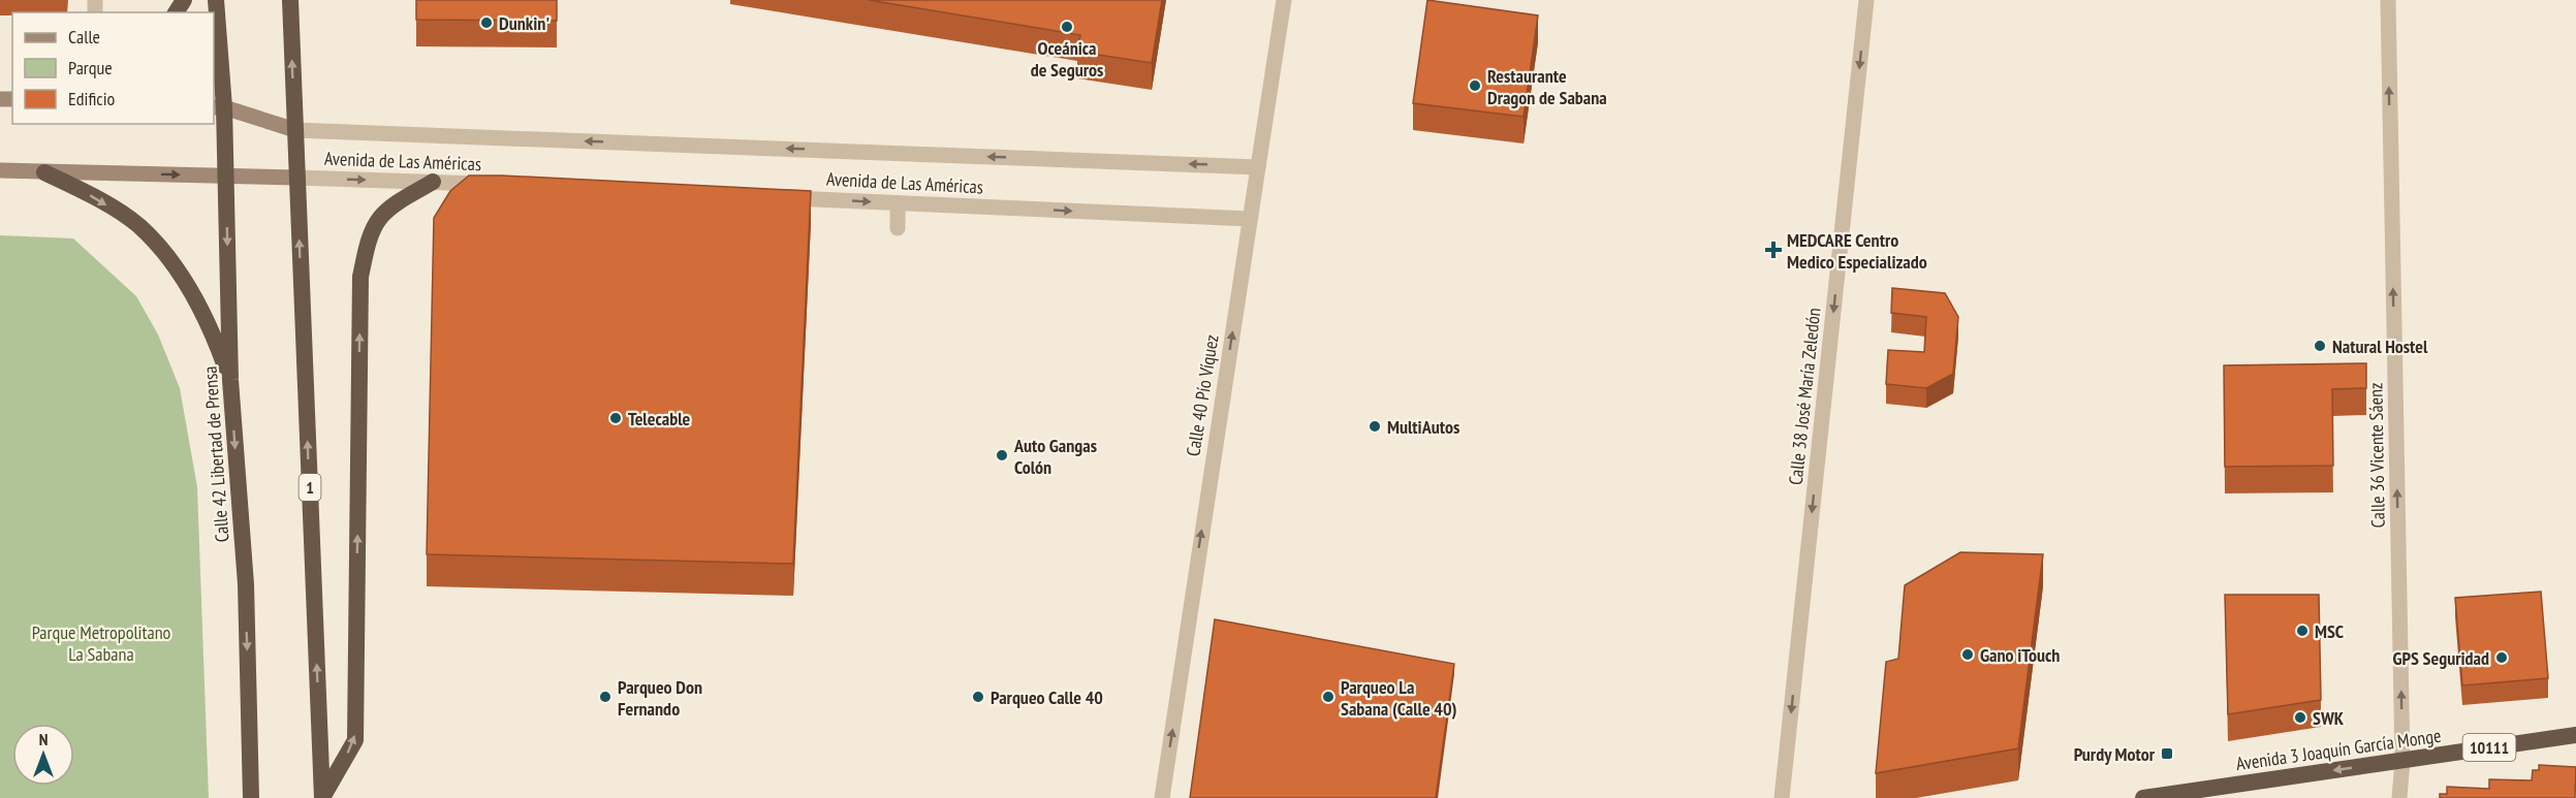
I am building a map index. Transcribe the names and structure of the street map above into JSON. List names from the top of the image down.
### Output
{
  "streets": {
    "highway": [
      "Calle 42 Libertad de Prensa",
      "1",
      "10111",
      "Avenida 3 Joaquín García Monge"
    ],
    "main road": ["Avenida de Las Américas"],
    "street": ["Calle 40 Pío Víquez", "Calle 38 José María Zeledón", "Calle 36 Vicente Sáenz"]
  },
  "crossings": [
    ["Avenida de Las Américas", "Calle 40 Pío Víquez"],
    ["Avenida de Las Américas", "Calle 42 Libertad de Prensa"],
    ["Avenida de Las Américas", "1"],
    ["Calle 36 Vicente Sáenz", "Avenida 3 Joaquín García Monge"]
  ],
  "one_way": [
    "Calle 40 Pío Víquez",
    "Calle 38 José María Zeledón",
    "Calle 36 Vicente Sáenz",
    "Avenida 3 Joaquín García Monge"
  ],
  "parks": ["Parque Metropolitano La Sabana"],
  "places": {
    "other": [
      "Dunkin'",
      "Oceánica de Seguros",
      "Restaurante Dragon de Sabana",
      "Natural Hostel",
      "Telecable",
      "MultiAutos",
      "Auto Gangas Colón",
      "MSC",
      "Gano iTouch",
      "GPS Seguridad",
      "Parqueo Don Fernando",
      "Parqueo Calle 40",
      "Parqueo La Sabana (Calle 40)",
      "SWK"
    ],
    "health": ["MEDCARE Centro Medico Especializado"],
    "transit": ["Purdy Motor"]
  },
  "legend": ["Calle", "Parque", "Edificio"],
  "north": "top"
}
